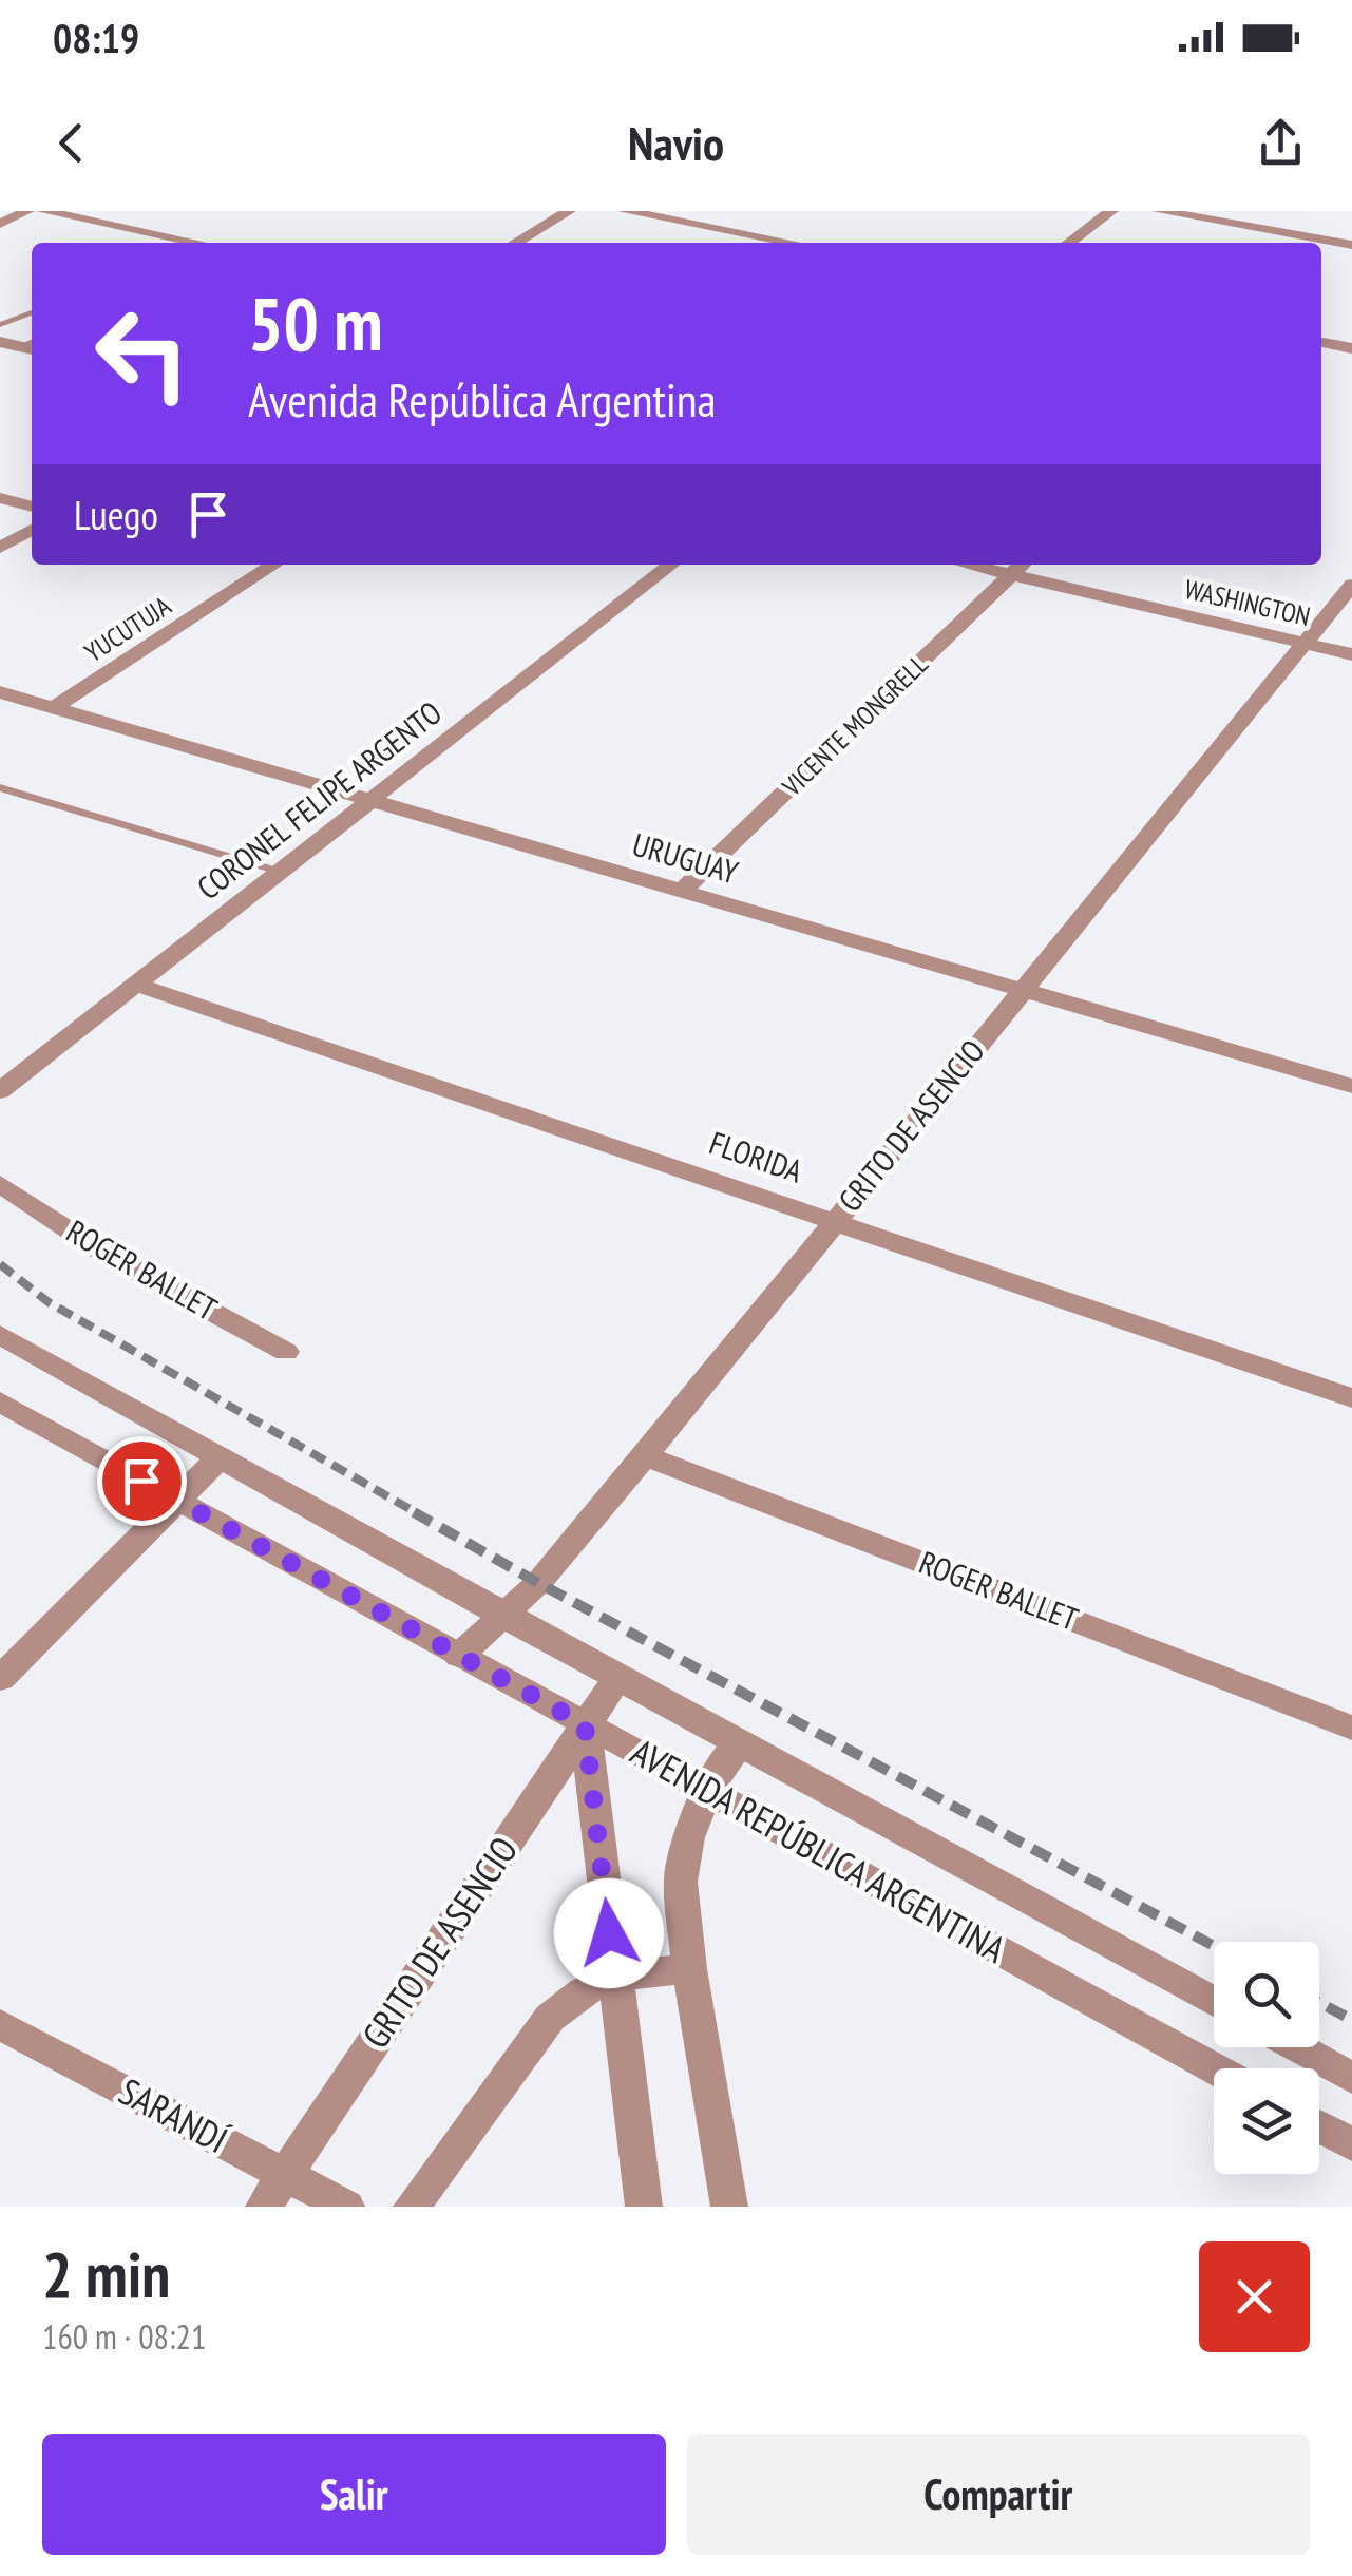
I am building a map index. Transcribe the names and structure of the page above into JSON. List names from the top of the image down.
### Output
{
  "streets": {
    "street": [
      "WASHINGTON",
      "YUCUTUJA",
      "VICENTE MONGRELL",
      "CORONEL FELIPE ARGENTO",
      "URUGUAY",
      "GRITO DE ASENCIO",
      "FLORIDA",
      "ROGER BALLET",
      "AVENIDA REPÚBLICA ARGENTINA",
      "SARANDÍ"
    ]
  },
  "crossings": [
    ["WASHINGTON", "VICENTE MONGRELL"],
    ["WASHINGTON", "GRITO DE ASENCIO"],
    ["YUCUTUJA", "URUGUAY"],
    ["VICENTE MONGRELL", "URUGUAY"],
    ["CORONEL FELIPE ARGENTO", "URUGUAY"],
    ["CORONEL FELIPE ARGENTO", "FLORIDA"],
    ["URUGUAY", "GRITO DE ASENCIO"],
    ["GRITO DE ASENCIO", "FLORIDA"],
    ["GRITO DE ASENCIO", "ROGER BALLET"],
    ["GRITO DE ASENCIO", "AVENIDA REPÚBLICA ARGENTINA"],
    ["GRITO DE ASENCIO", "SARANDÍ"]
  ],
  "page": {
    "status": "08:19",
    "header": "Navio",
    "turn": ["50 m", "Avenida República Argentina"],
    "then": "Luego",
    "heading": ["2 min", "160 m · 08:21"],
    "buttons": ["Salir", "Compartir"]
  }
}
